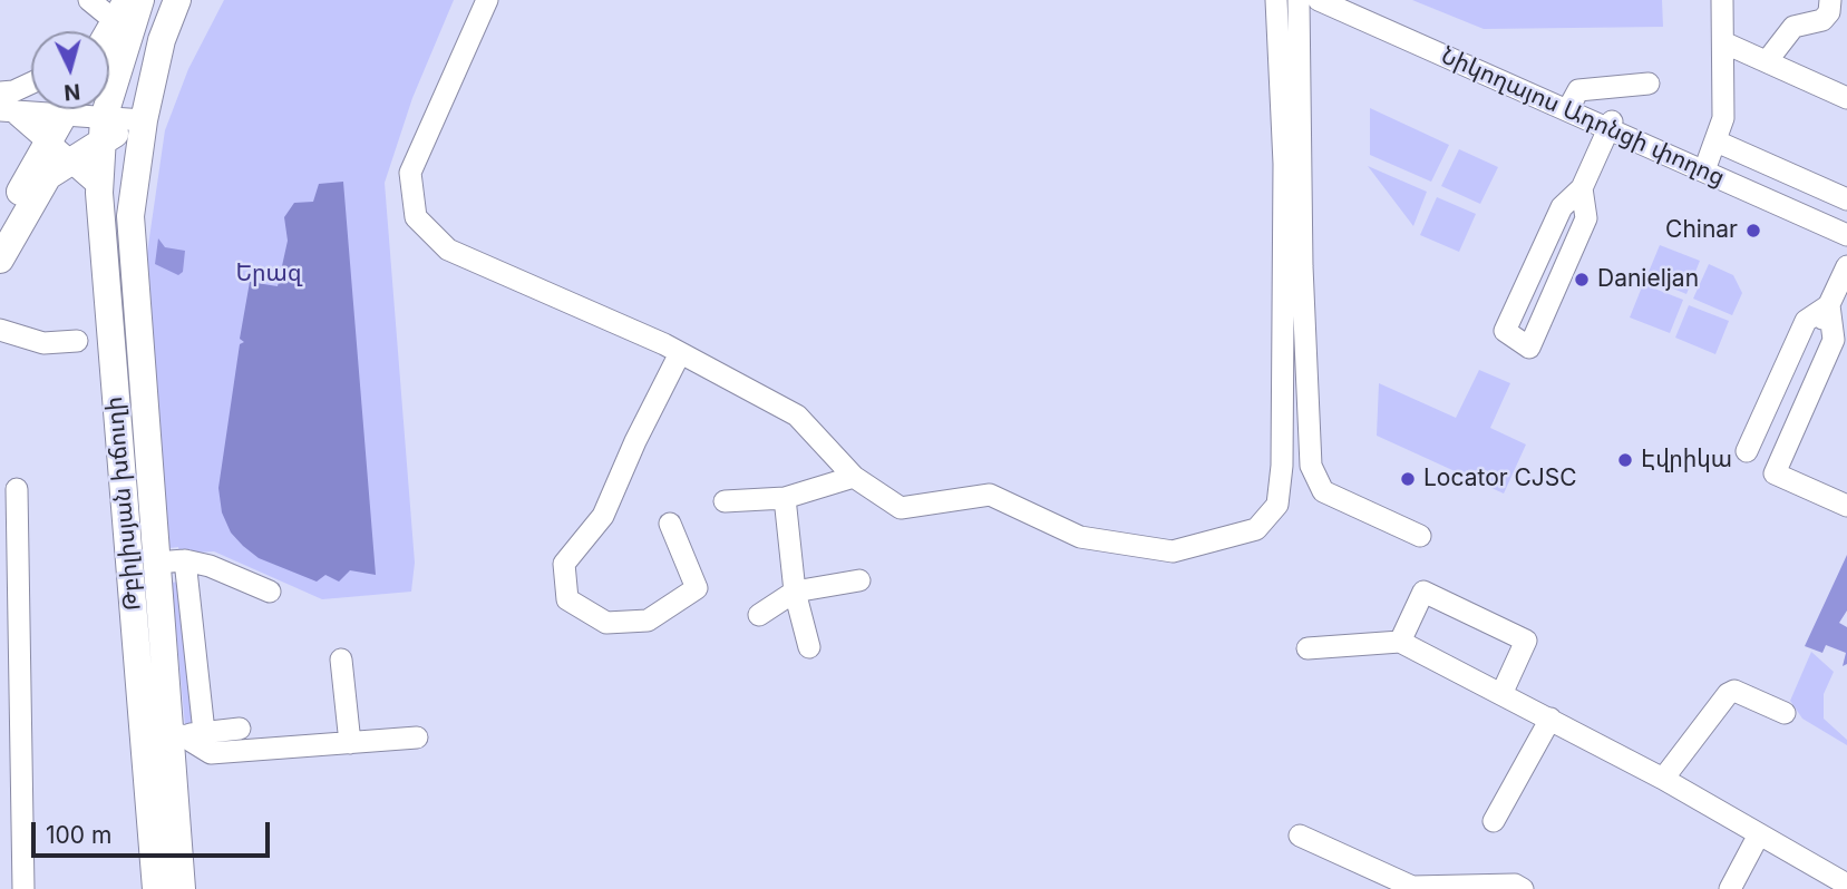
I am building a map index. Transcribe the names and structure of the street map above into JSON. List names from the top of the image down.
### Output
{
  "streets": {
    "main road": ["Թբիլիսյան խճուղի"],
    "street": ["Նիկողայոս Ադոնցի փողոց"]
  },
  "parks": ["Երազ"],
  "places": [
    "Chinar",
    "Danieljan",
    "Էվրիկա",
    "Locator CJSC"
  ],
  "scale_bar": "100 m",
  "north": "bottom"
}
